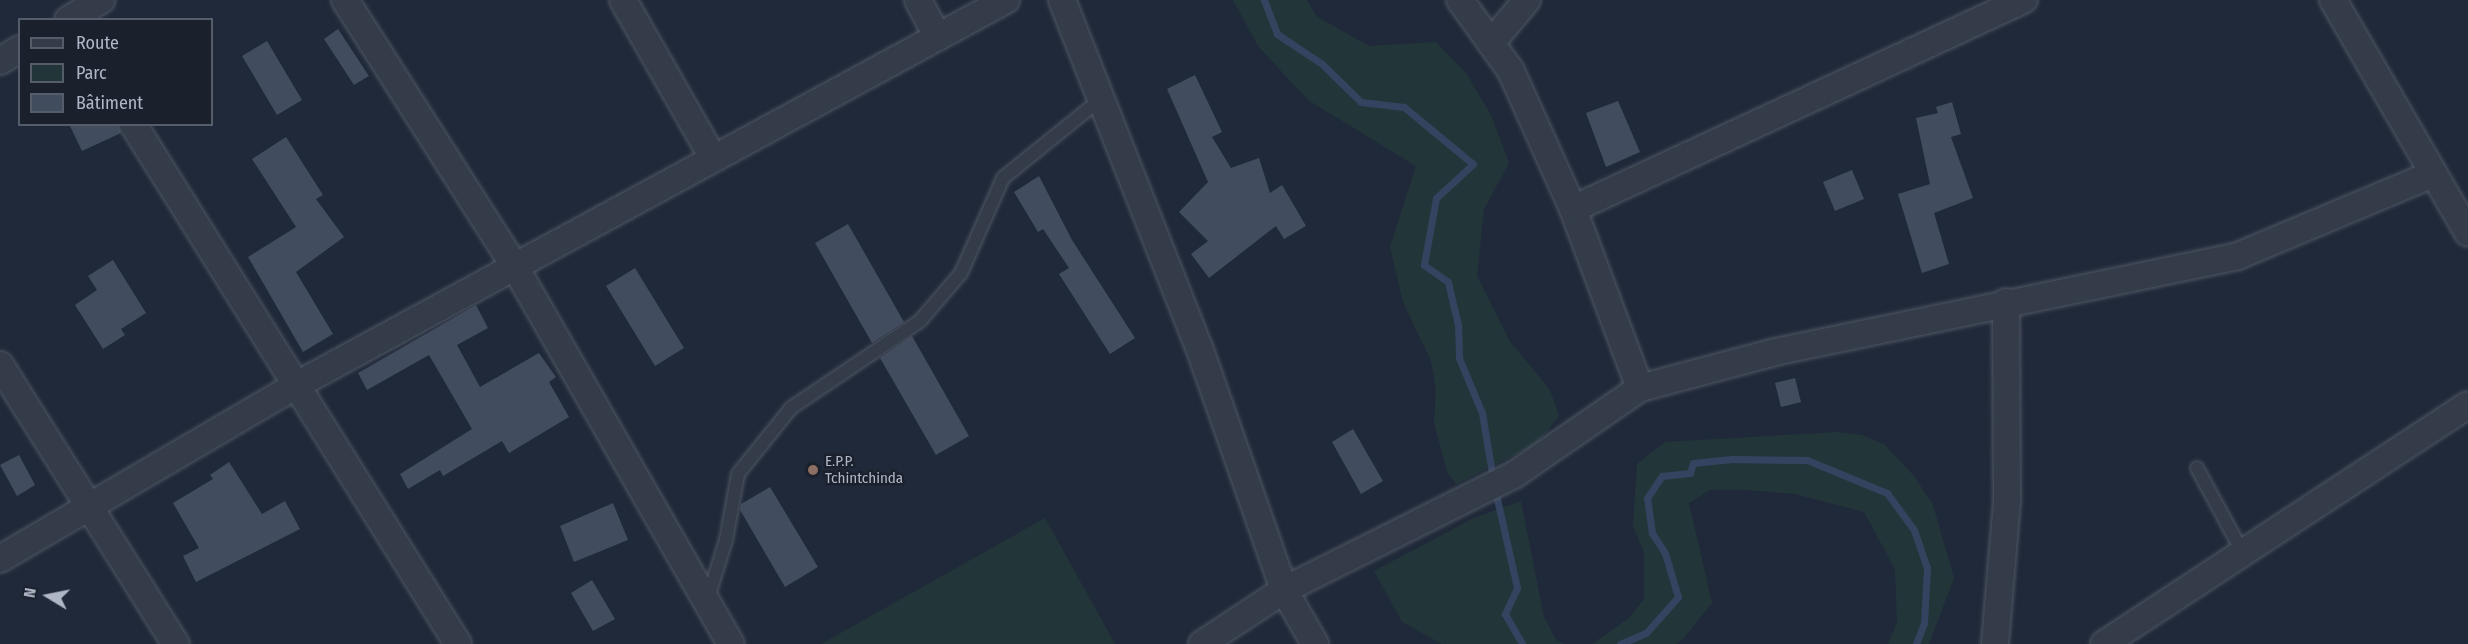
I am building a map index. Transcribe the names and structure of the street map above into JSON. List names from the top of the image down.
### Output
{
  "places": ["E.P.P. Tchintchinda"],
  "legend": ["Route", "Parc", "Bâtiment"],
  "north": "left"
}
